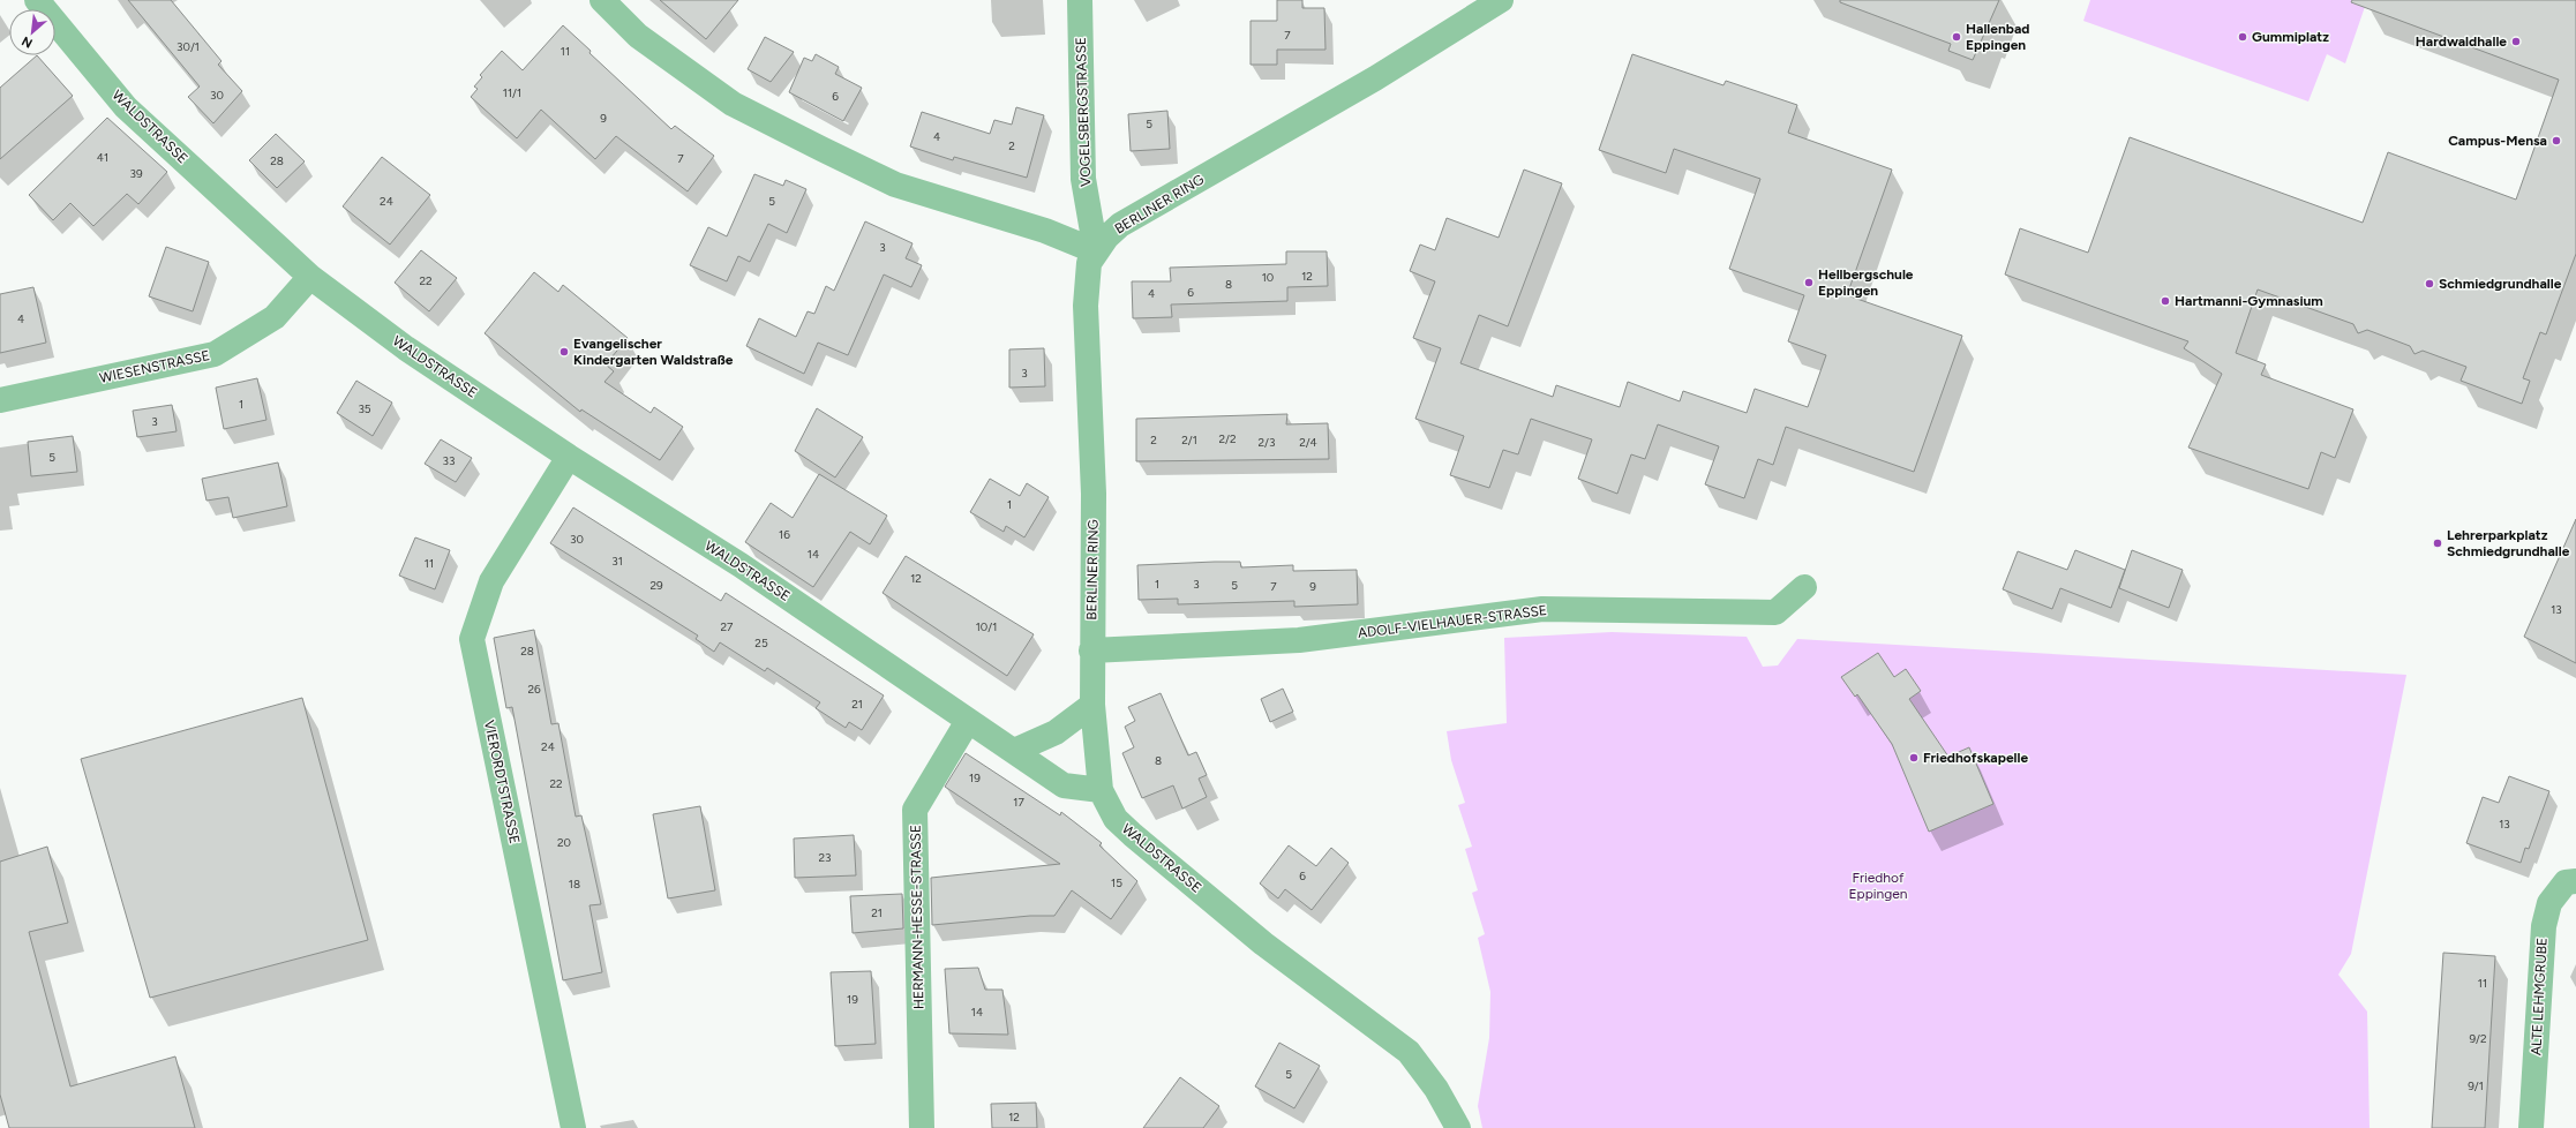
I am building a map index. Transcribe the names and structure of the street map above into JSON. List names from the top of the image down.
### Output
{
  "streets": {
    "street": [
      "VOGELSBERGSTRASSE",
      "WALDSTRASSE",
      "BERLINER RING",
      "WIESENSTRASSE",
      "ADOLF-VIELHAUER-STRASSE",
      "VIERORDTSTRASSE",
      "HERMANN-HESSE-STRASSE",
      "ALTE LEHMGRUBE"
    ]
  },
  "crossings": [
    ["VOGELSBERGSTRASSE", "BERLINER RING"],
    ["WALDSTRASSE", "BERLINER RING"],
    ["WALDSTRASSE", "WIESENSTRASSE"],
    ["WALDSTRASSE", "VIERORDTSTRASSE"],
    ["WALDSTRASSE", "HERMANN-HESSE-STRASSE"],
    ["BERLINER RING", "ADOLF-VIELHAUER-STRASSE"]
  ],
  "parks": ["Friedhof Eppingen"],
  "places": [
    "Hallenbad Eppingen",
    "Gummiplatz",
    "Hardwaldhalle",
    "Campus-Mensa",
    "Hellbergschule Eppingen",
    "Schmiedgrundhalle",
    "Hartmanni-Gymnasium",
    "Evangelischer Kindergarten Waldstraße",
    "Lehrerparkplatz Schmiedgrundhalle",
    "Friedhofskapelle"
  ],
  "house_numbers": [
    "7",
    "30/1",
    "11",
    "11/1",
    "30",
    "6",
    "9",
    "5",
    "4",
    "2",
    "41",
    "7",
    "28",
    "39",
    "24",
    "5",
    "3",
    "12",
    "10",
    "22",
    "8",
    "6",
    "4",
    "4",
    "3",
    "1",
    "35",
    "3",
    "2/2",
    "2",
    "2/1",
    "2/3",
    "2/4",
    "5",
    "33",
    "1",
    "16",
    "30",
    "14",
    "31",
    "11",
    "12",
    "1",
    "3",
    "29",
    "5",
    "7",
    "9",
    "13",
    "27",
    "10/1",
    "25",
    "28",
    "26",
    "21",
    "24",
    "8",
    "19",
    "22",
    "17",
    "13",
    "20",
    "23",
    "6",
    "15",
    "18",
    "21",
    "11",
    "19",
    "14",
    "9/2",
    "5",
    "9/1",
    "12"
  ],
  "north": "bottom left"
}
